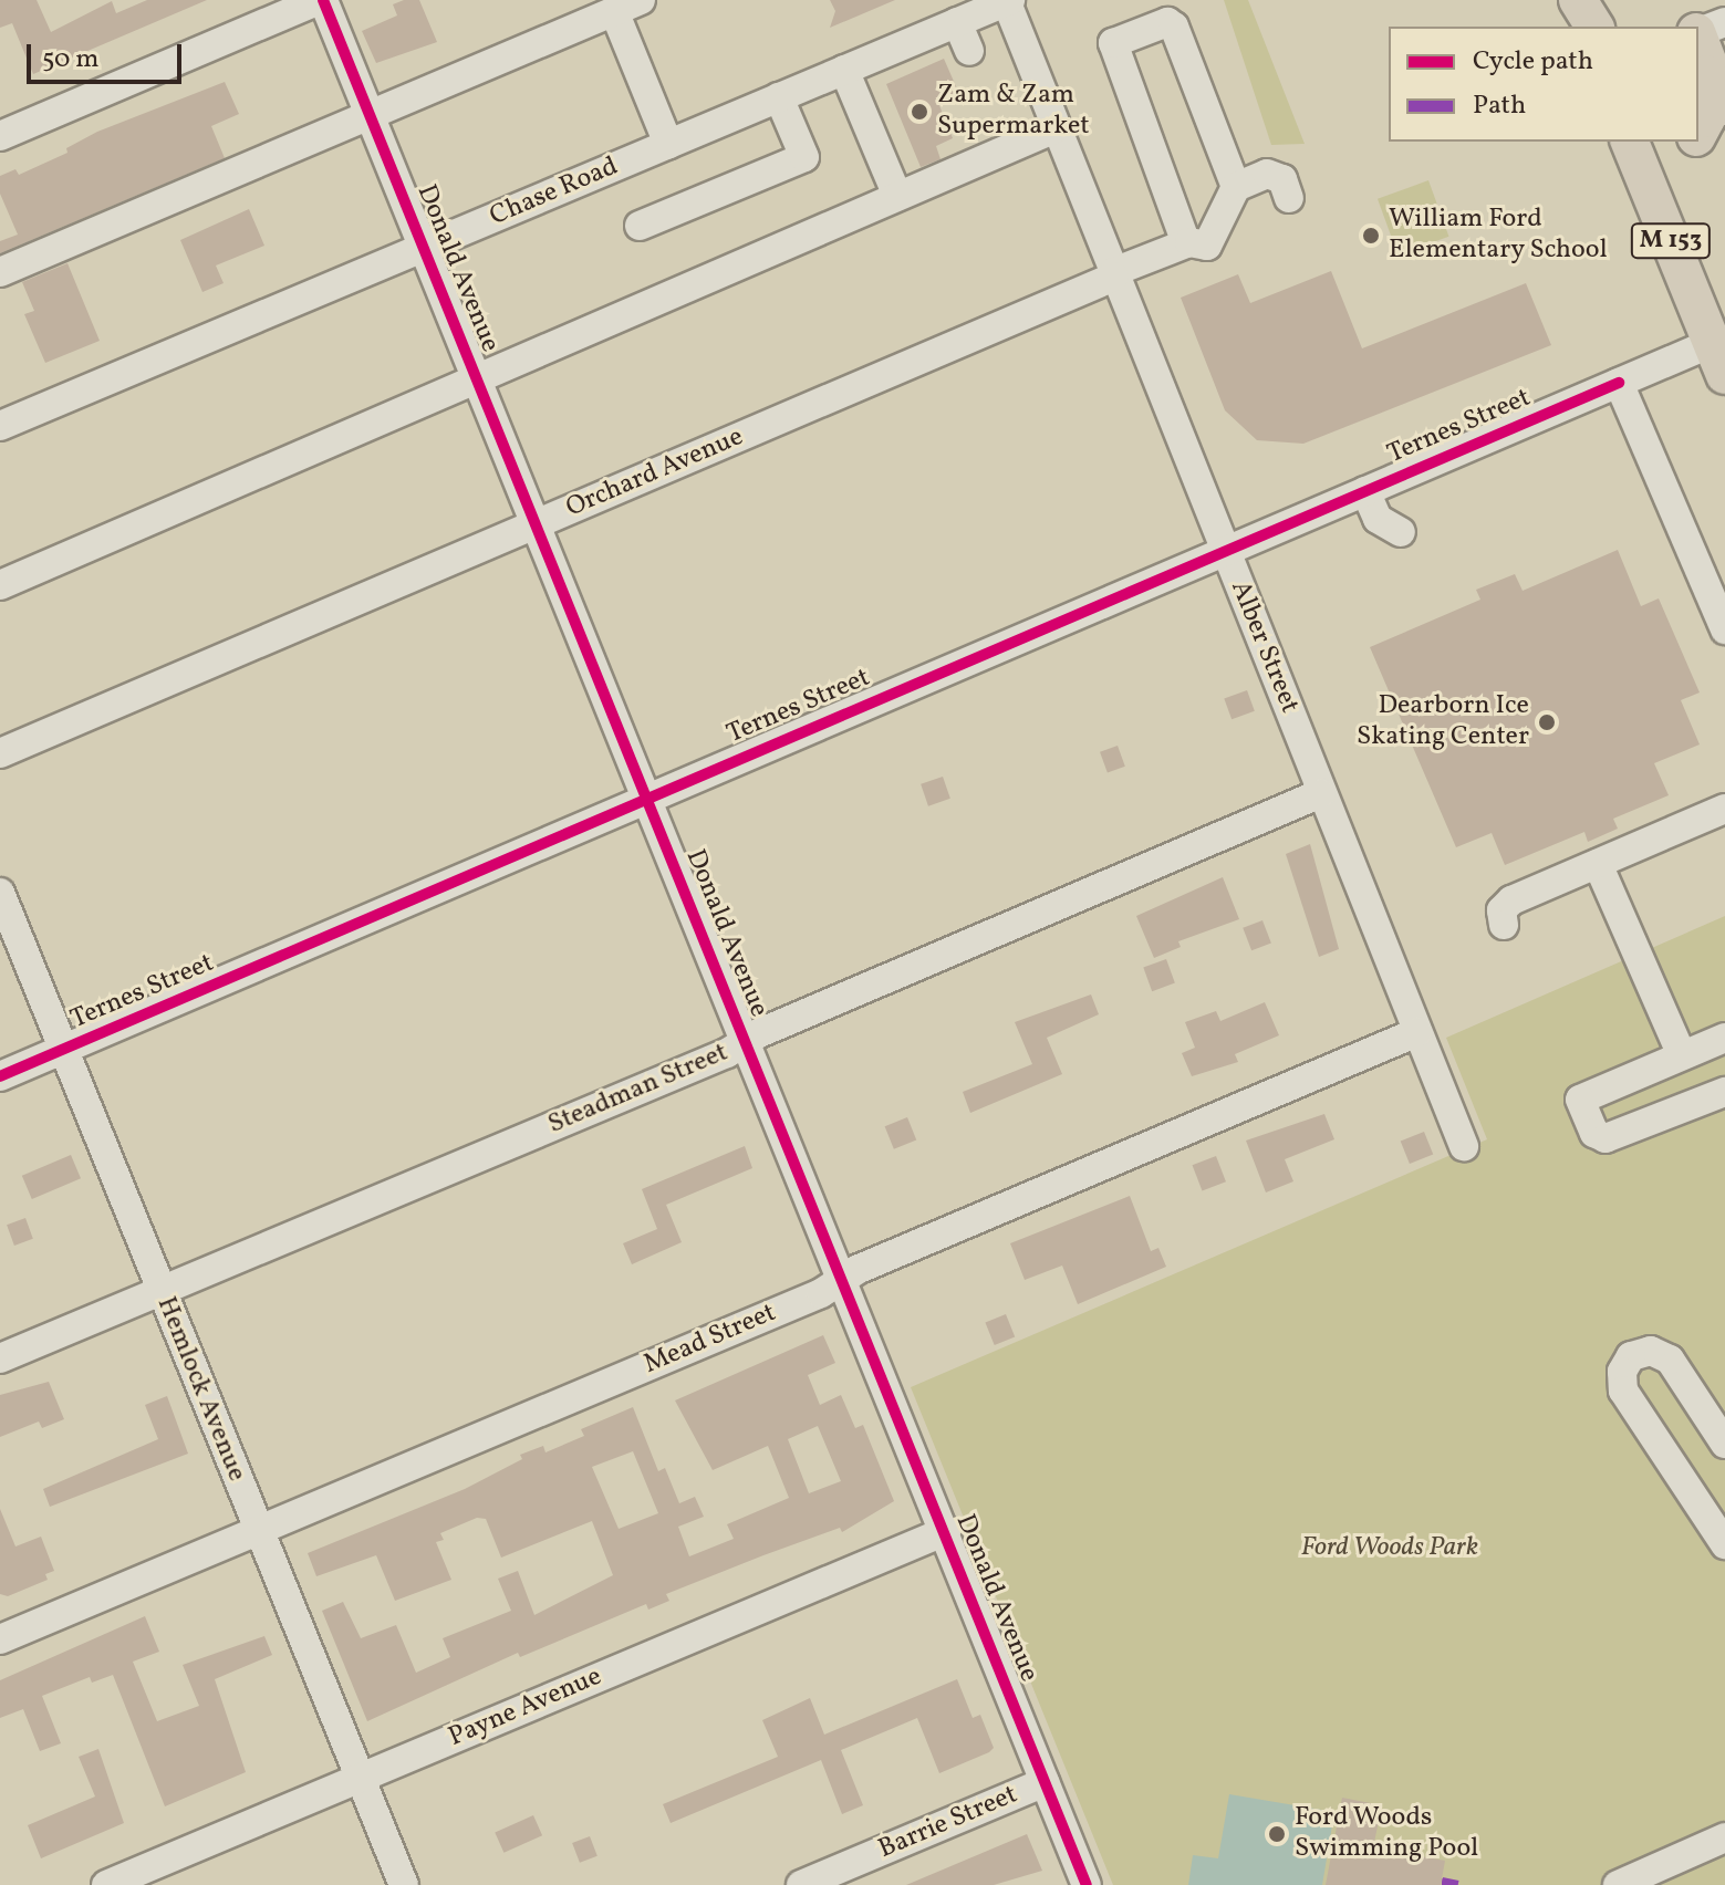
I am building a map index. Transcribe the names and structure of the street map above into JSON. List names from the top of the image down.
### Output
{
  "streets": {
    "main road": ["M 153"],
    "street": [
      "Chase Road",
      "Donald Avenue",
      "Ternes Street",
      "Orchard Avenue",
      "Alber Street",
      "Steadman Street",
      "Mead Street",
      "Hemlock Avenue",
      "Payne Avenue",
      "Barrie Street"
    ]
  },
  "crossings": [
    ["Chase Road", "Donald Avenue"],
    ["Chase Road", "Alber Street"],
    ["M 153", "Ternes Street"],
    ["Donald Avenue", "Ternes Street"],
    ["Donald Avenue", "Orchard Avenue"],
    ["Donald Avenue", "Steadman Street"],
    ["Donald Avenue", "Mead Street"],
    ["Donald Avenue", "Payne Avenue"],
    ["Donald Avenue", "Barrie Street"],
    ["Ternes Street", "Alber Street"],
    ["Ternes Street", "Hemlock Avenue"],
    ["Orchard Avenue", "Alber Street"],
    ["Alber Street", "Steadman Street"],
    ["Alber Street", "Mead Street"],
    ["Steadman Street", "Hemlock Avenue"],
    ["Mead Street", "Hemlock Avenue"],
    ["Hemlock Avenue", "Payne Avenue"]
  ],
  "parks": ["Ford Woods Park"],
  "places": [
    "Zam & Zam Supermarket",
    "William Ford Elementary School",
    "Dearborn Ice Skating Center",
    "Ford Woods Swimming Pool"
  ],
  "legend": ["Cycle path", "Path"],
  "scale_bar": "50 m"
}
